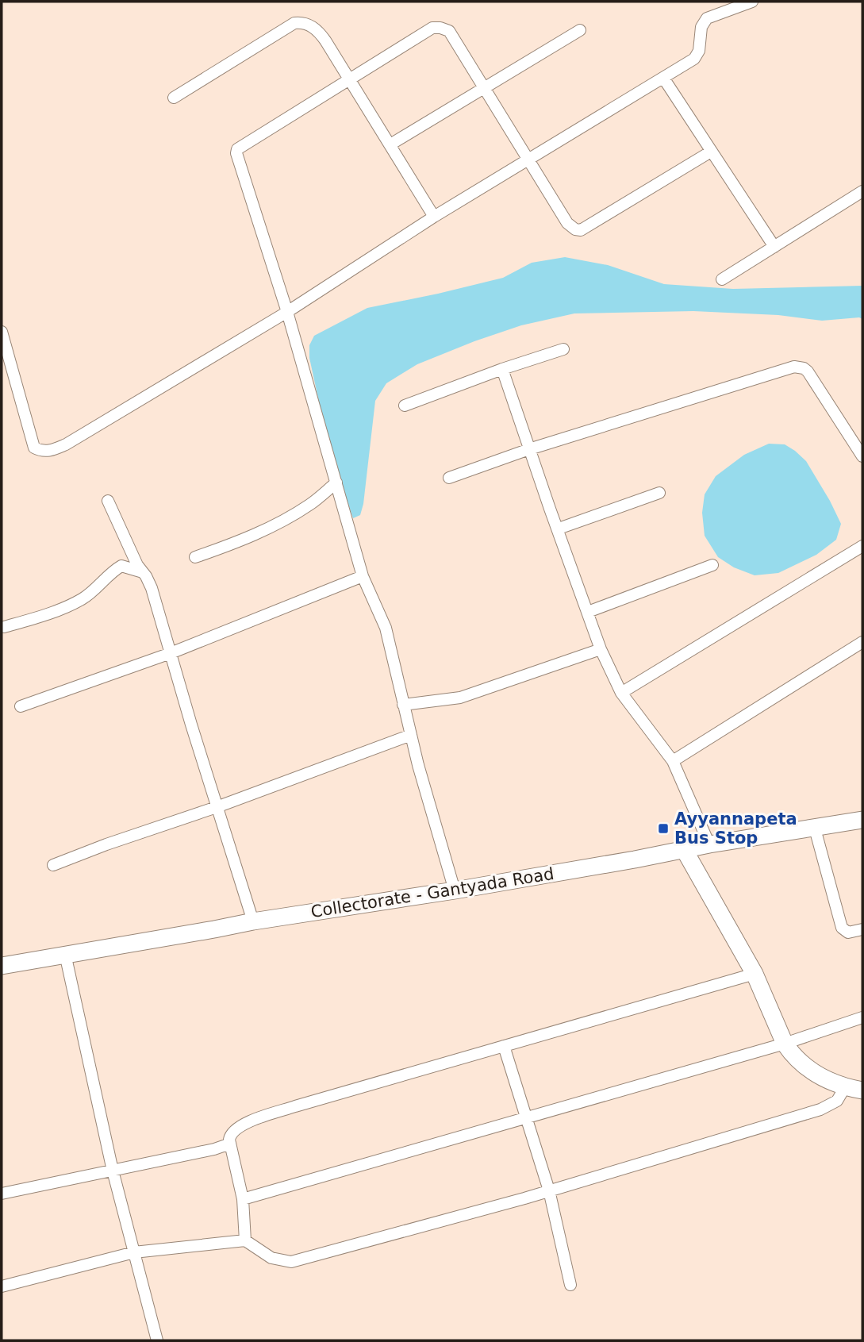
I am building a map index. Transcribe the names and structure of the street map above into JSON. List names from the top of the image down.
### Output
{
  "streets": {
    "street": ["Collectorate - Gantyada Road"]
  },
  "places": {
    "transit": ["Ayyannapeta Bus Stop"]
  }
}
